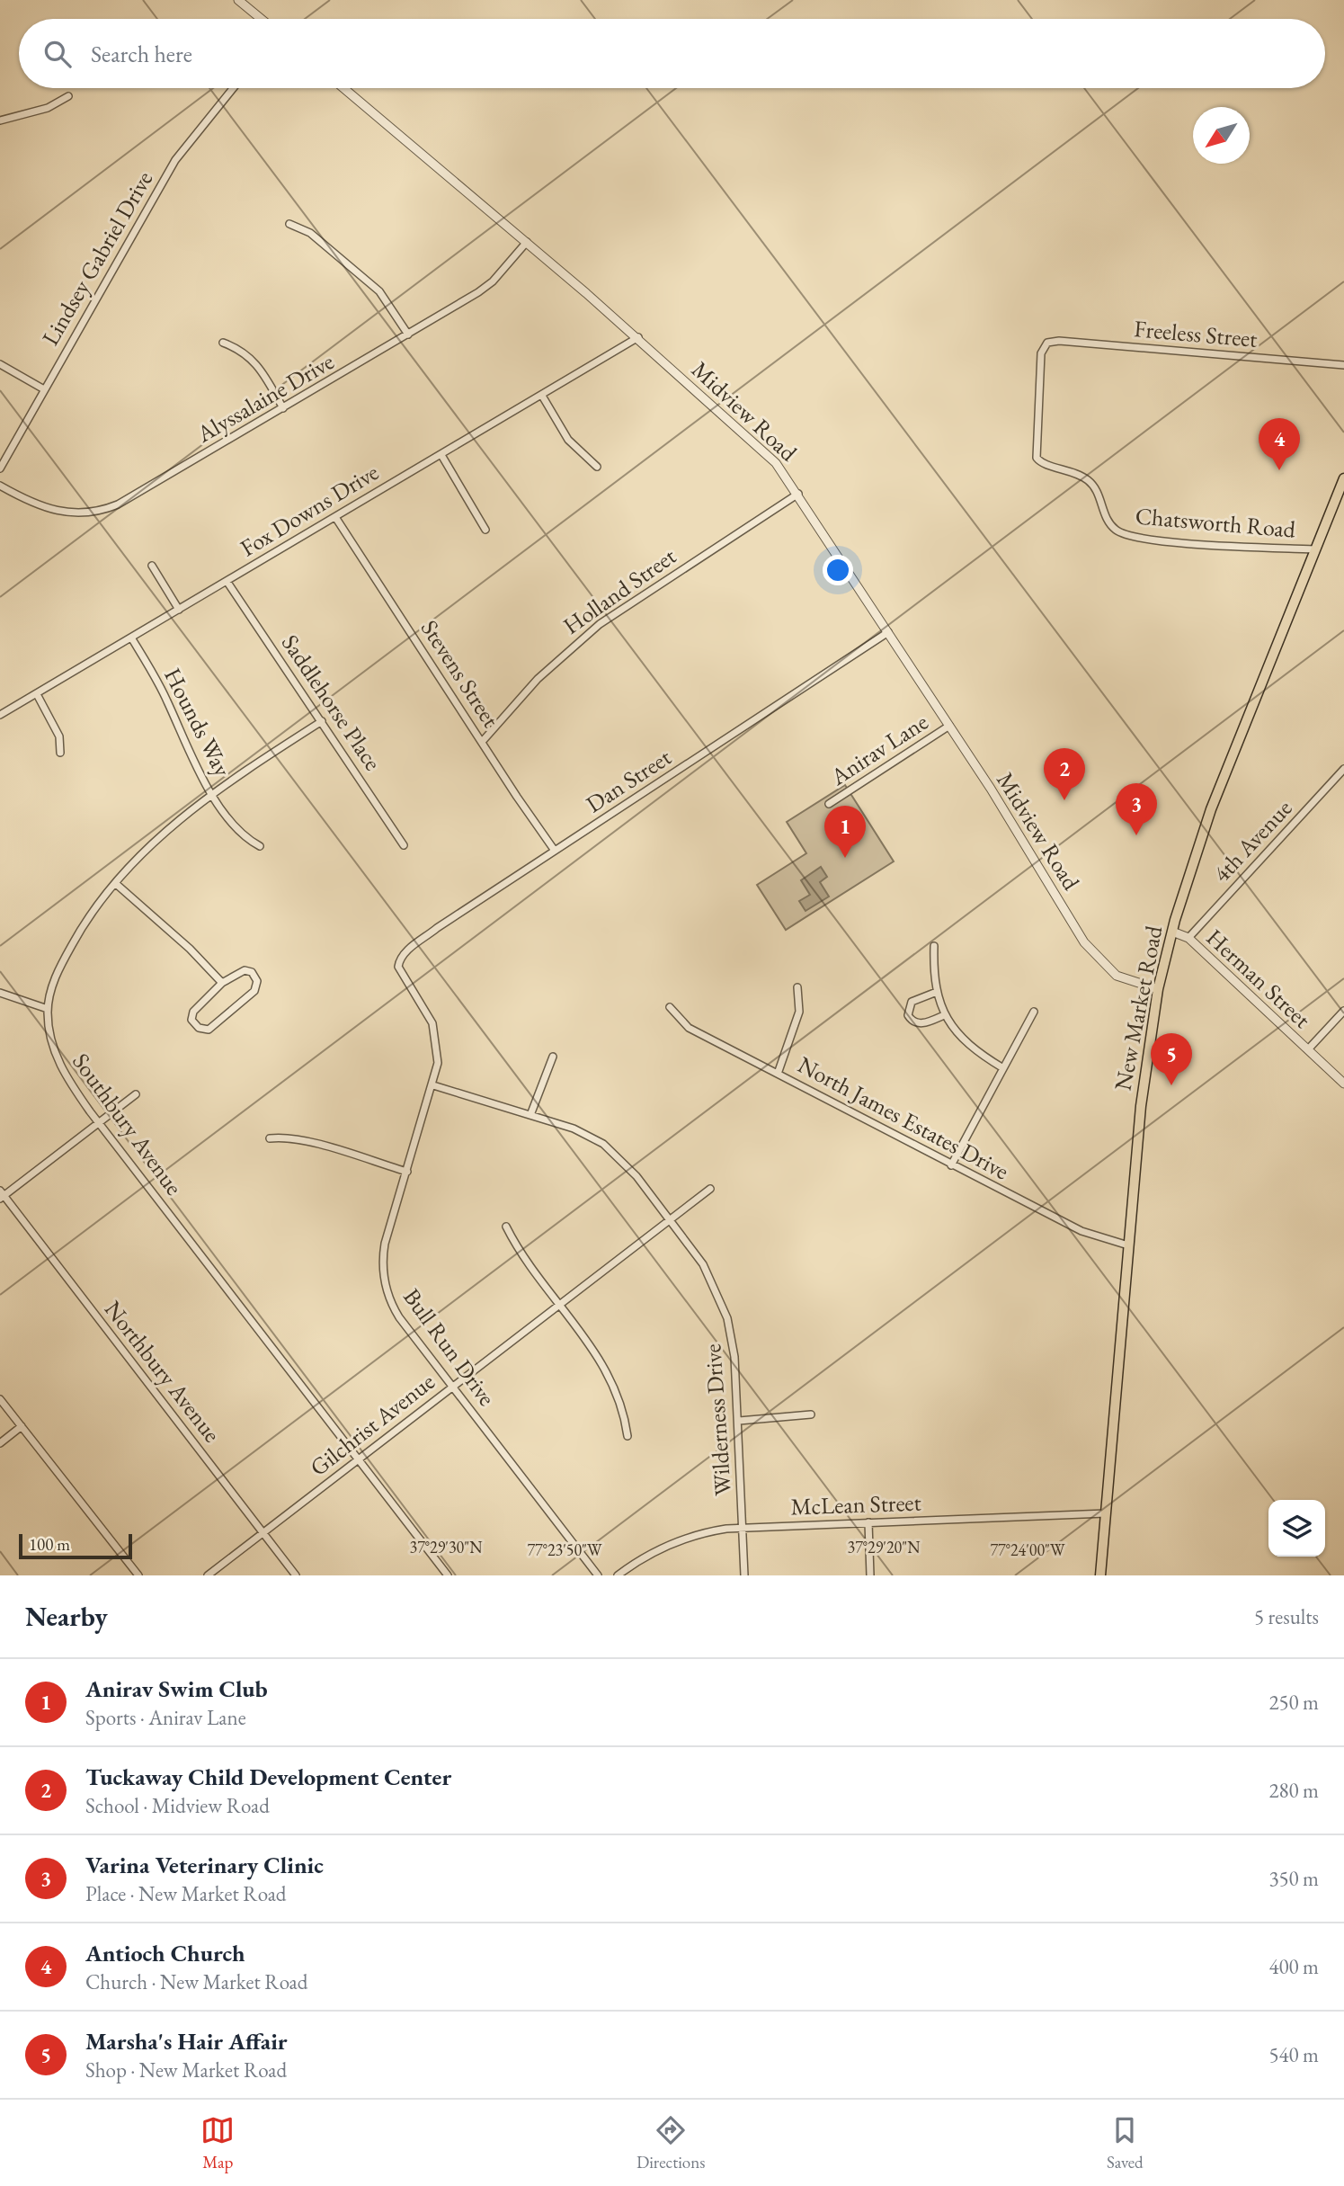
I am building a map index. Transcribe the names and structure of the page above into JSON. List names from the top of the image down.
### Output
{
  "streets": {
    "main road": ["New Market Road"],
    "street": [
      "Lindsey Gabriel Drive",
      "Freeless Street",
      "Alyssalaine Drive",
      "Midview Road",
      "Fox Downs Drive",
      "Chatsworth Road",
      "Holland Street",
      "Stevens Street",
      "Saddlehorse Place",
      "Hounds Way",
      "Anirav Lane",
      "Dan Street",
      "4th Avenue",
      "Herman Street",
      "North James Estates Drive",
      "Southbury Avenue",
      "Bull Run Drive",
      "Northbury Avenue",
      "Wilderness Drive",
      "Gilchrist Avenue",
      "McLean Street"
    ]
  },
  "crossings": [
    ["Freeless Street", "Chatsworth Road"],
    ["Alyssalaine Drive", "Midview Road"],
    ["Midview Road", "Fox Downs Drive"],
    ["Midview Road", "Holland Street"],
    ["Midview Road", "Anirav Lane"],
    ["Midview Road", "Dan Street"],
    ["Midview Road", "New Market Road"],
    ["Fox Downs Drive", "Stevens Street"],
    ["Fox Downs Drive", "Saddlehorse Place"],
    ["Fox Downs Drive", "Hounds Way"],
    ["Chatsworth Road", "New Market Road"],
    ["Holland Street", "Stevens Street"],
    ["Stevens Street", "Dan Street"],
    ["Saddlehorse Place", "Southbury Avenue"],
    ["Hounds Way", "Southbury Avenue"],
    ["Dan Street", "Bull Run Drive"],
    ["4th Avenue", "Herman Street"],
    ["Herman Street", "New Market Road"],
    ["New Market Road", "North James Estates Drive"],
    ["New Market Road", "McLean Street"],
    ["Southbury Avenue", "Gilchrist Avenue"],
    ["Bull Run Drive", "Wilderness Drive"],
    ["Bull Run Drive", "Gilchrist Avenue"],
    ["Northbury Avenue", "Gilchrist Avenue"],
    ["Wilderness Drive", "Gilchrist Avenue"],
    ["Wilderness Drive", "McLean Street"]
  ],
  "scale_bar": "100 m",
  "north": "bottom left",
  "page": {
    "search": "Search here",
    "pins": [
      "4",
      "2",
      "3",
      "1",
      "5"
    ],
    "scale": "100 m",
    "heading": ["Nearby", "5 results"],
    "list": [
      {
        "mark": "1",
        "name": "Anirav Swim Club",
        "note": "Sports · Anirav Lane",
        "value": "250 m"
      },
      {
        "mark": "2",
        "name": "Tuckaway Child Development Center",
        "note": "School · Midview Road",
        "value": "280 m"
      },
      {
        "mark": "3",
        "name": "Varina Veterinary Clinic",
        "note": "Place · New Market Road",
        "value": "350 m"
      },
      {
        "mark": "4",
        "name": "Antioch Church",
        "note": "Church · New Market Road",
        "value": "400 m"
      },
      {
        "mark": "5",
        "name": "Marsha's Hair Affair",
        "note": "Shop · New Market Road",
        "value": "540 m"
      }
    ],
    "nav": ["Map", "Directions", "Saved"]
  },
  "coordinates": [
    "37°29'30\"N",
    "37°29'20\"N",
    "77°23'50\"W",
    "77°24'00\"W"
  ]
}
